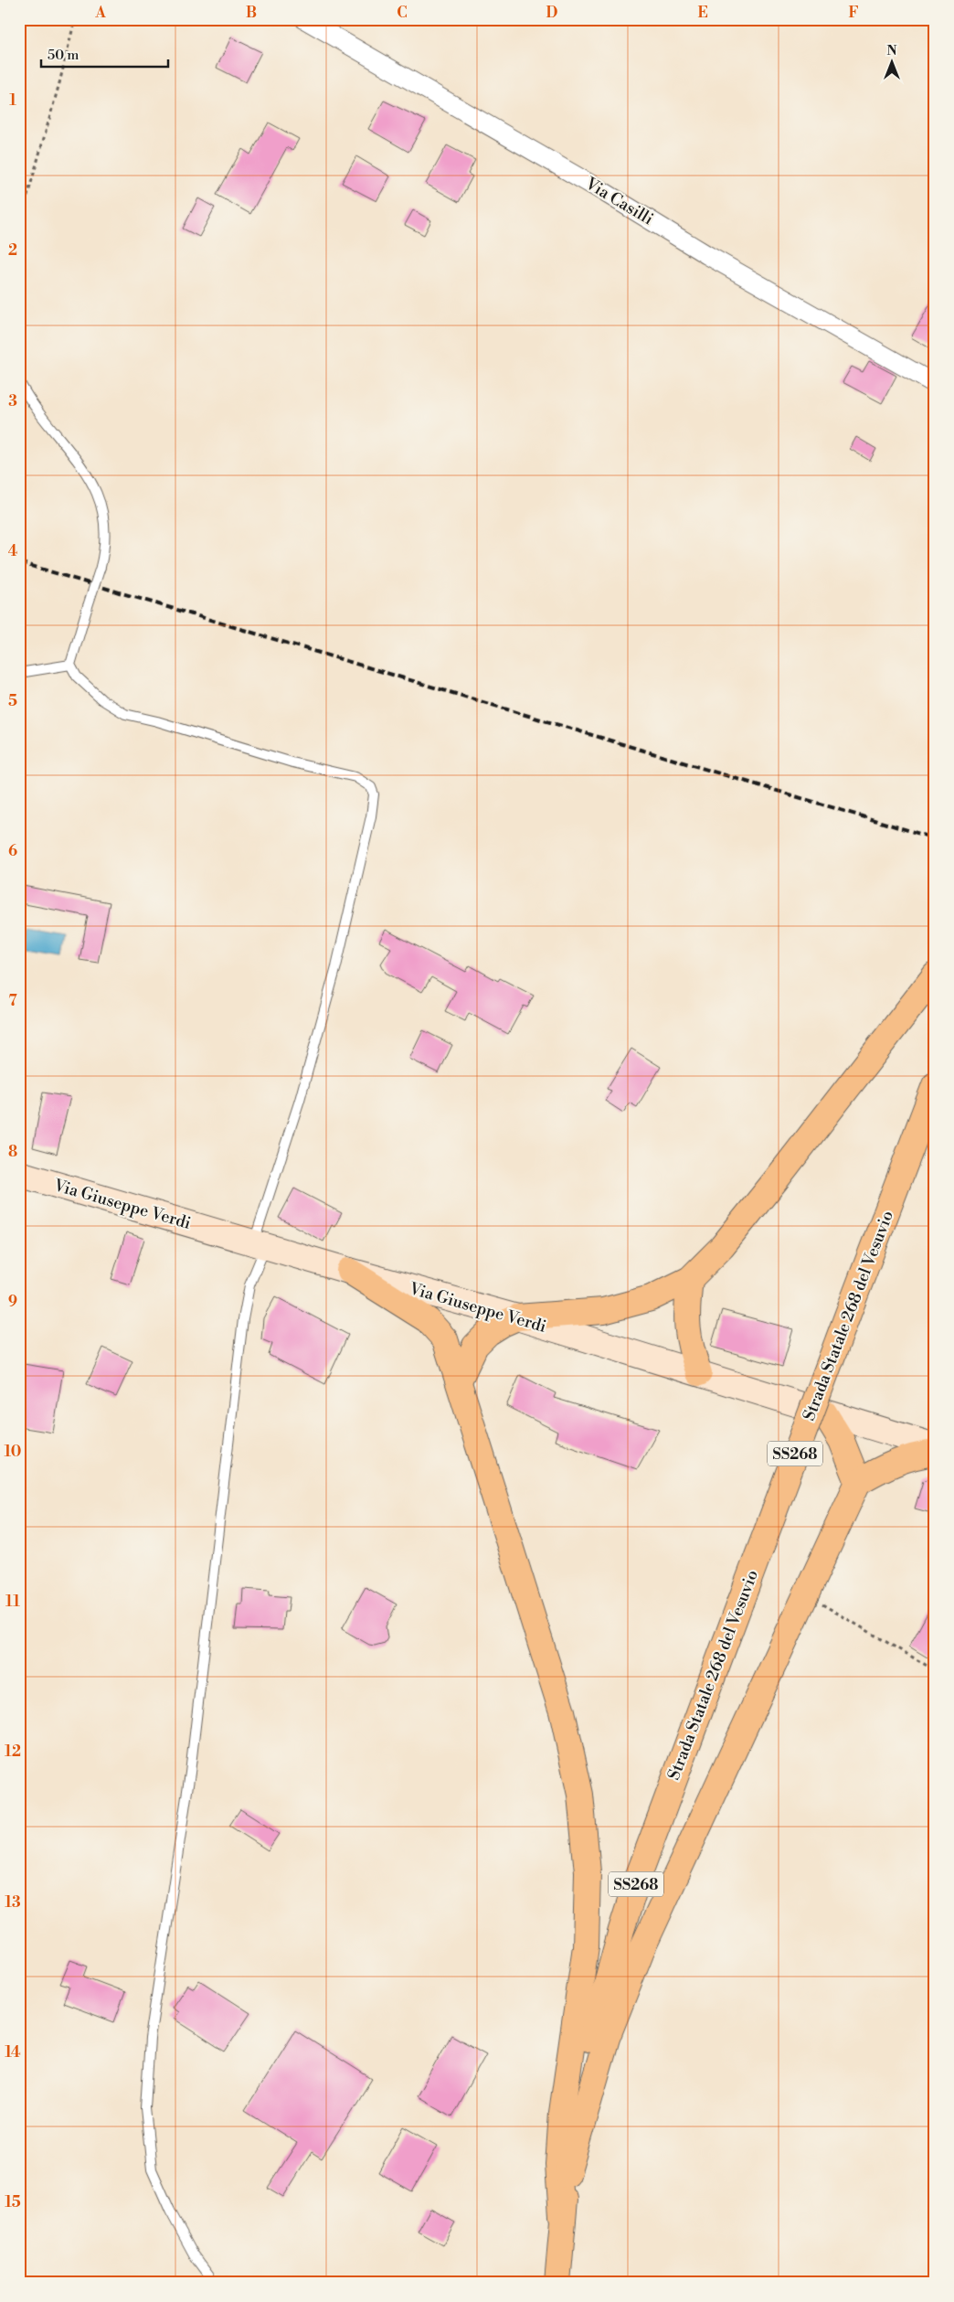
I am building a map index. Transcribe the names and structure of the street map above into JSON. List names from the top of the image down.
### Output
{
  "streets": {
    "highway": ["Strada Statale 268 del Vesuvio", "SS268"],
    "street": ["Via Casilli", "Via Giuseppe Verdi"]
  },
  "scale_bar": "50 m",
  "north": "top",
  "grid": {
    "columns": [
      "A",
      "B",
      "C",
      "D",
      "E",
      "F"
    ],
    "rows": [
      "1",
      "2",
      "3",
      "4",
      "5",
      "6",
      "7",
      "8",
      "9",
      "10",
      "11",
      "12",
      "13",
      "14",
      "15"
    ]
  }
}
